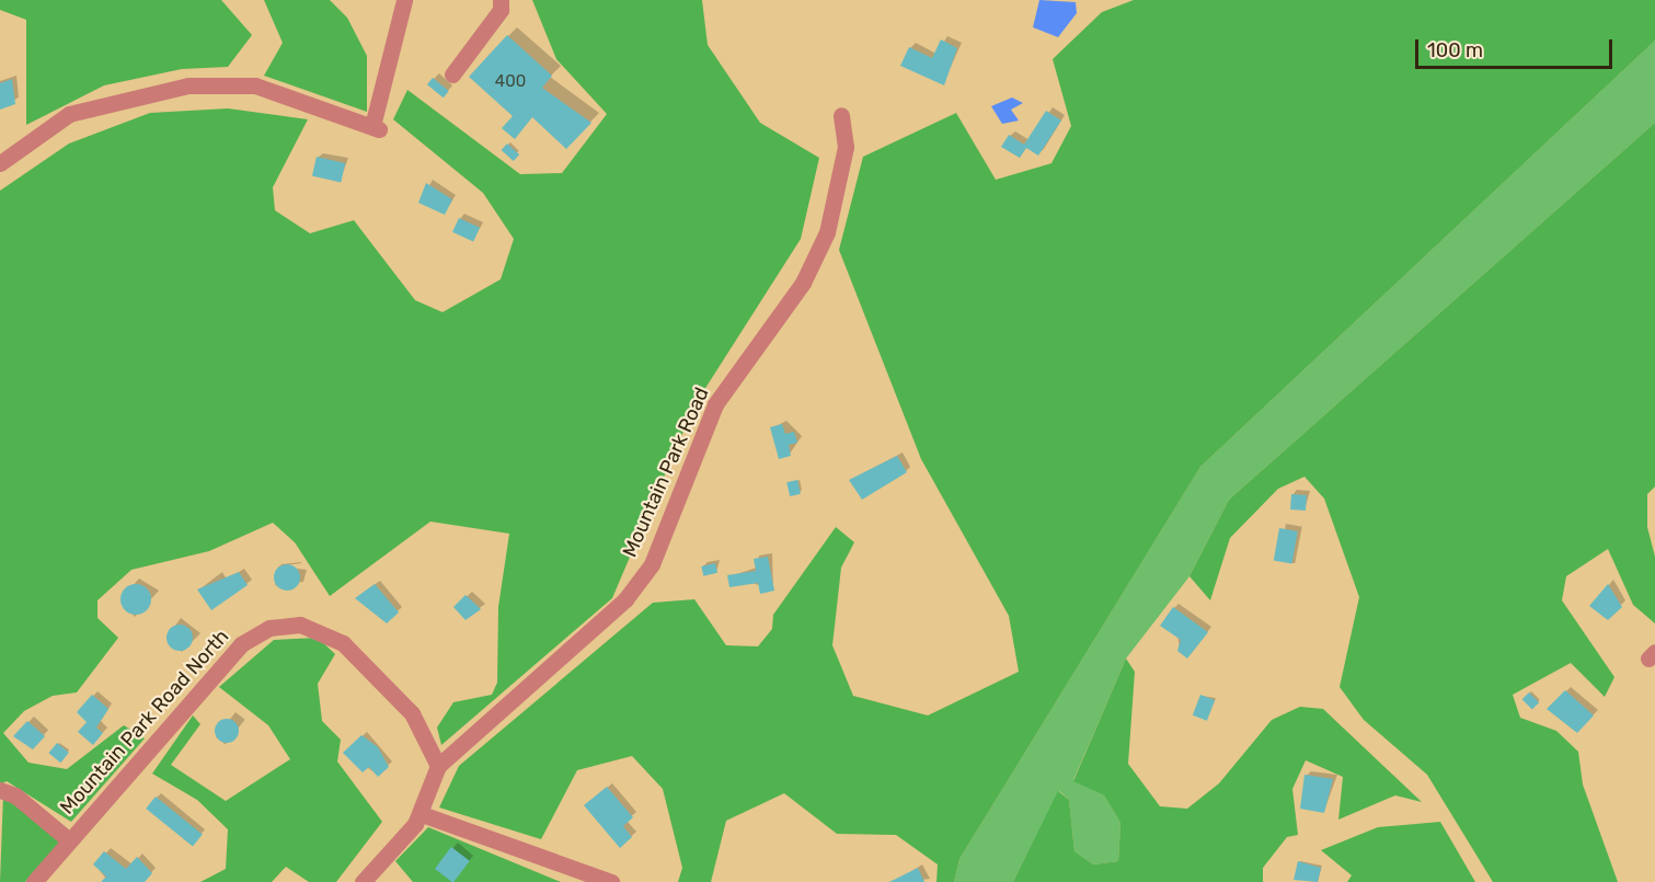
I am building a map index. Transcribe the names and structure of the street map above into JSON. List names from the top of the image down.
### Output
{
  "streets": {
    "street": ["Mountain Park Road", "Mountain Park Road North"]
  },
  "crossings": [
    ["Mountain Park Road", "Mountain Park Road North"]
  ],
  "house_numbers": ["400"],
  "scale_bar": "100 m"
}
